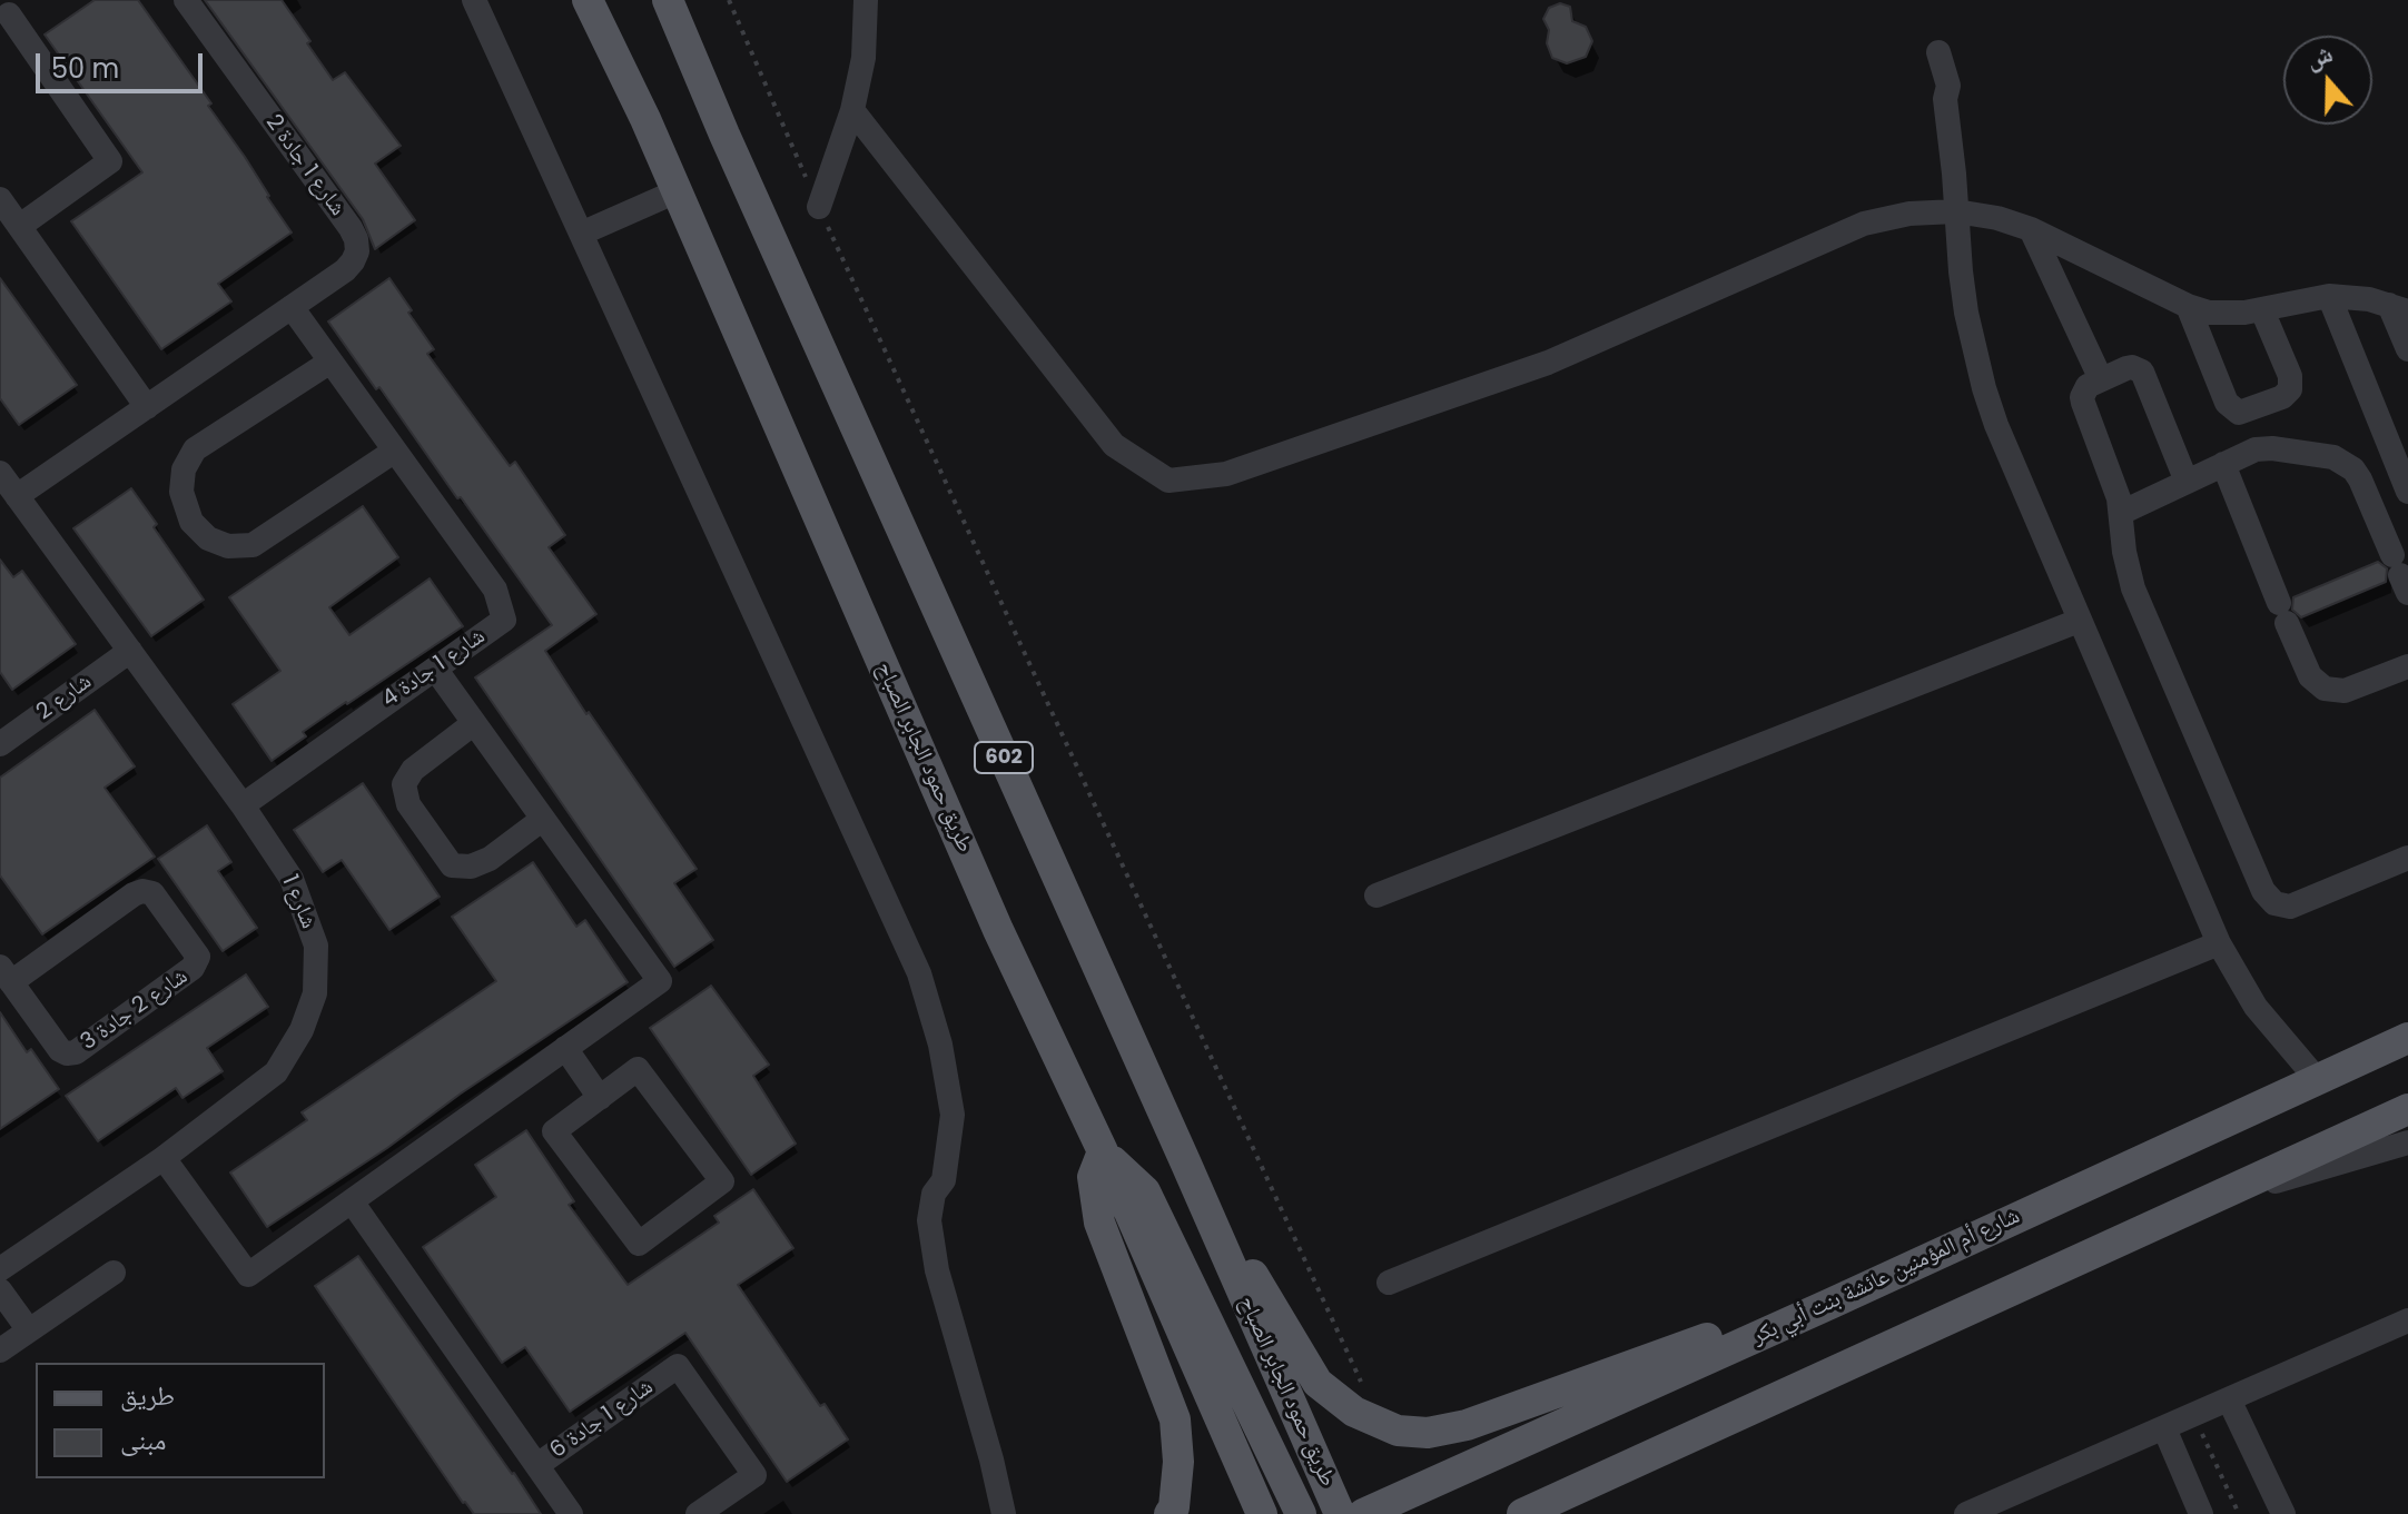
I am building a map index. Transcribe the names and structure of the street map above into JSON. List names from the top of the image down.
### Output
{
  "streets": {
    "main road": ["طريق حمود الجابر الصباح", "602", "شارع أم المؤمنين عائشة بنت أبي بكر"],
    "street": [
      "شارع 1 جادة 2",
      "شارع 1 جادة 4",
      "شارع 2",
      "شارع 1",
      "شارع 2 جادة 3",
      "شارع 1 جادة 6"
    ]
  },
  "crossings": [
    ["شارع 1 جادة 2", "شارع 1 جادة 4"],
    ["شارع 1 جادة 2", "شارع 1"],
    ["شارع 1 جادة 4", "شارع 1"],
    ["شارع 2", "شارع 1"]
  ],
  "legend": ["طريق", "مبنى"],
  "scale_bar": "50 m",
  "north": "top"
}
